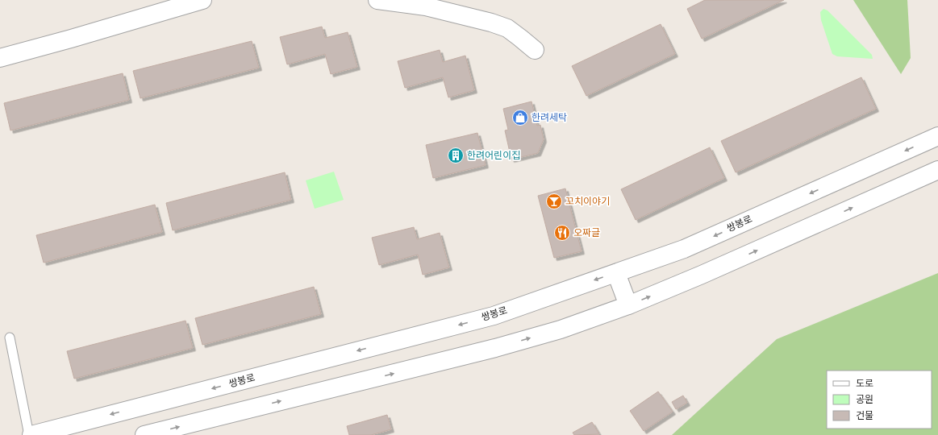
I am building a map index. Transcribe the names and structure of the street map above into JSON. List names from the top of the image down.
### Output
{
  "streets": {
    "street": ["쌍봉로"]
  },
  "places": {
    "shop": ["한려세탁"],
    "building": ["한려어린이집"],
    "bar": ["꼬치이야기"],
    "restaurant": ["오짜글"]
  },
  "legend": ["도로", "공원", "건물"]
}
